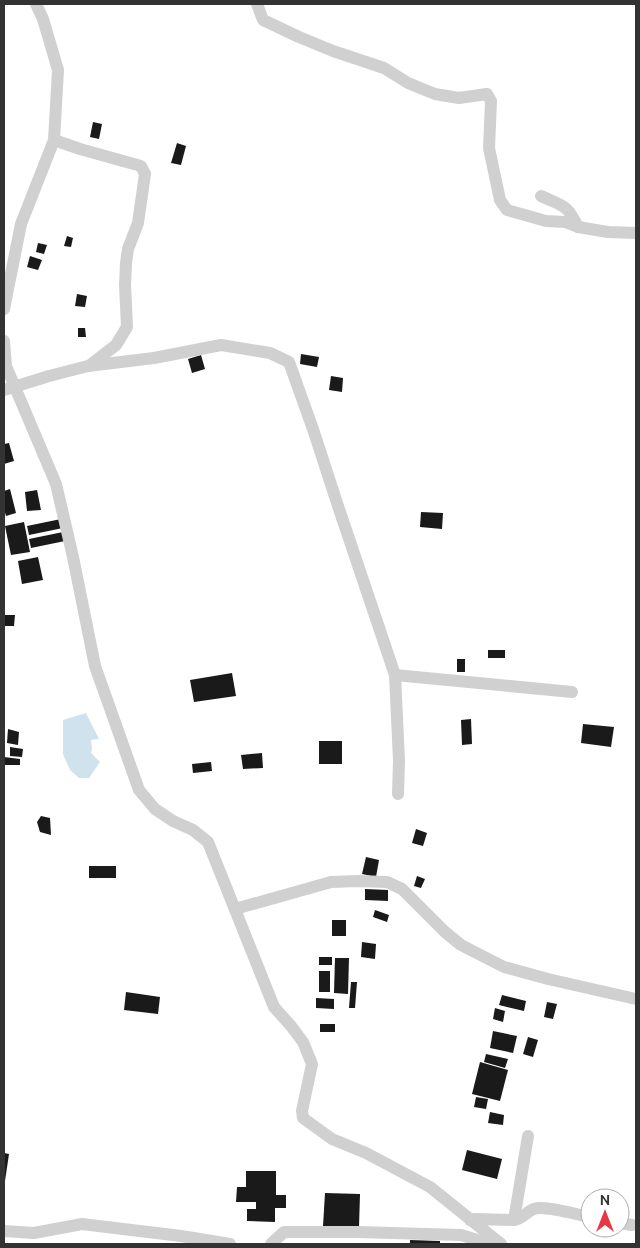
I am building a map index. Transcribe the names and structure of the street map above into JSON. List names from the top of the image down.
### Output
{
  "north": "top"
}
